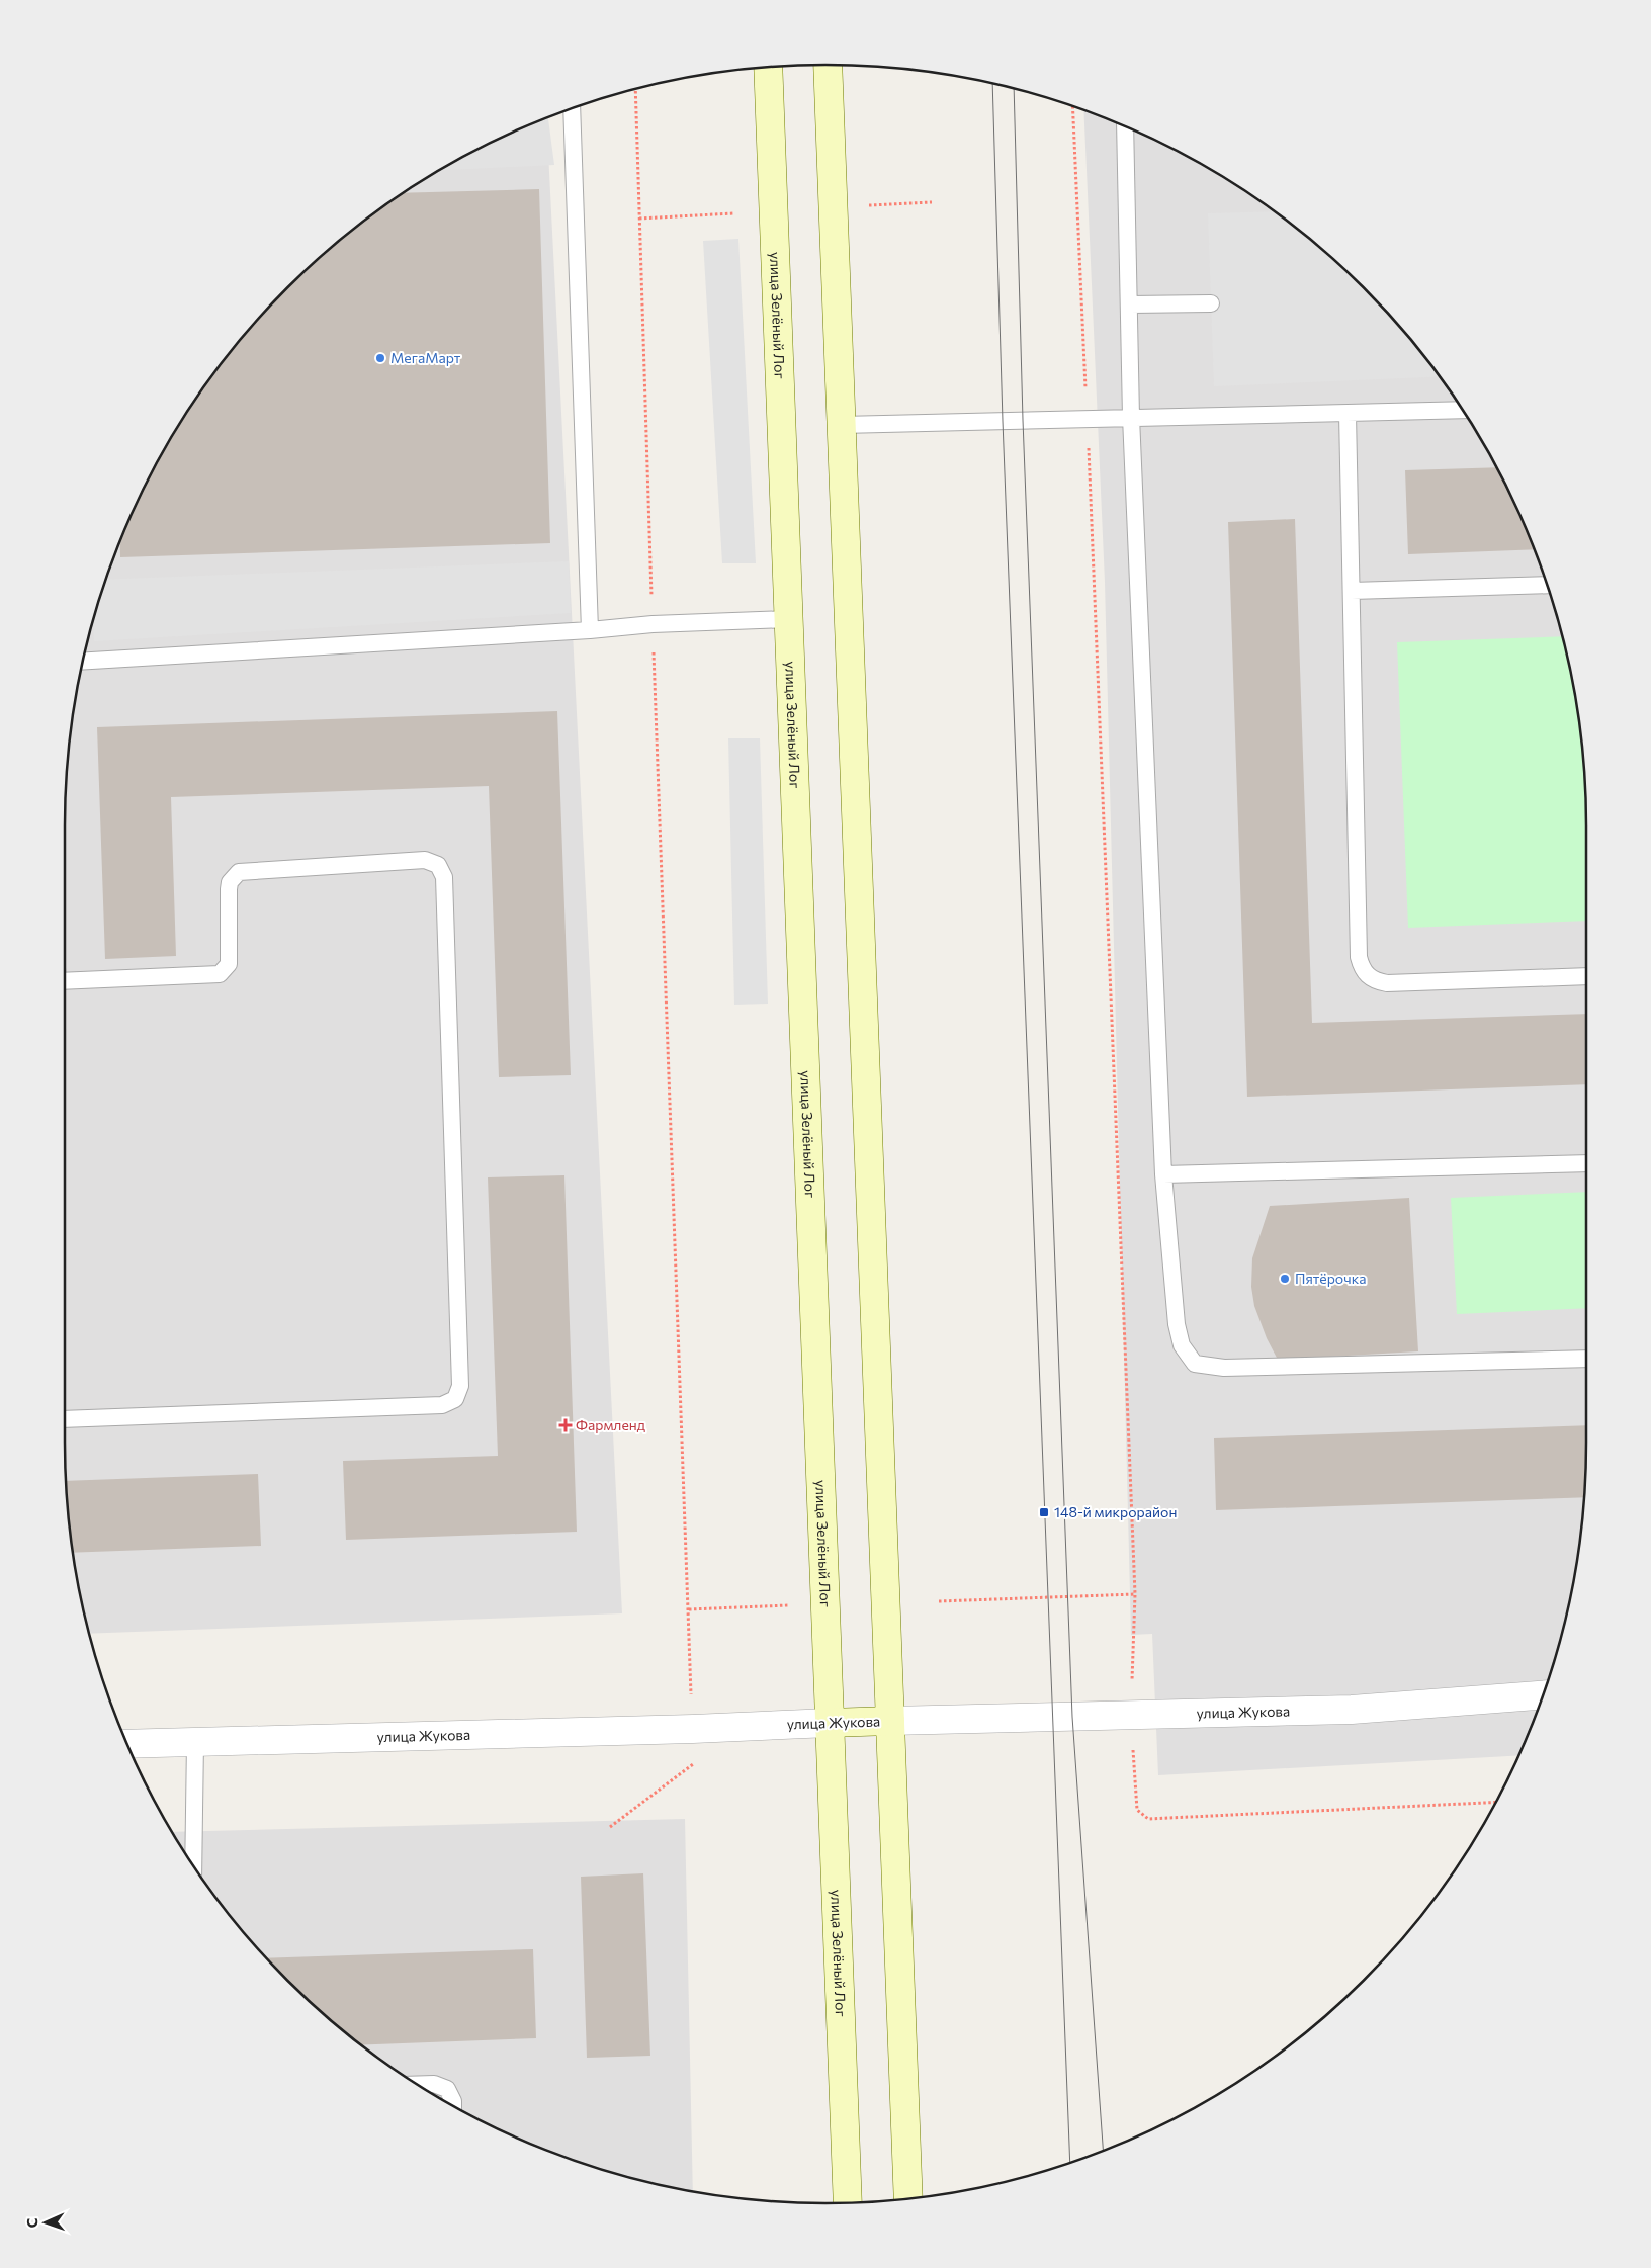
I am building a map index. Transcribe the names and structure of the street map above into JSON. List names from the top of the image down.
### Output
{
  "streets": {
    "main road": ["улица Зелёный Лог", "улица Жукова"]
  },
  "crossings": [
    ["улица Зелёный Лог", "улица Жукова"]
  ],
  "places": {
    "other": ["МегаМарт", "Пятёрочка"],
    "health": ["Фармленд"],
    "transit": ["148-й микрорайон"]
  },
  "north": "left"
}
